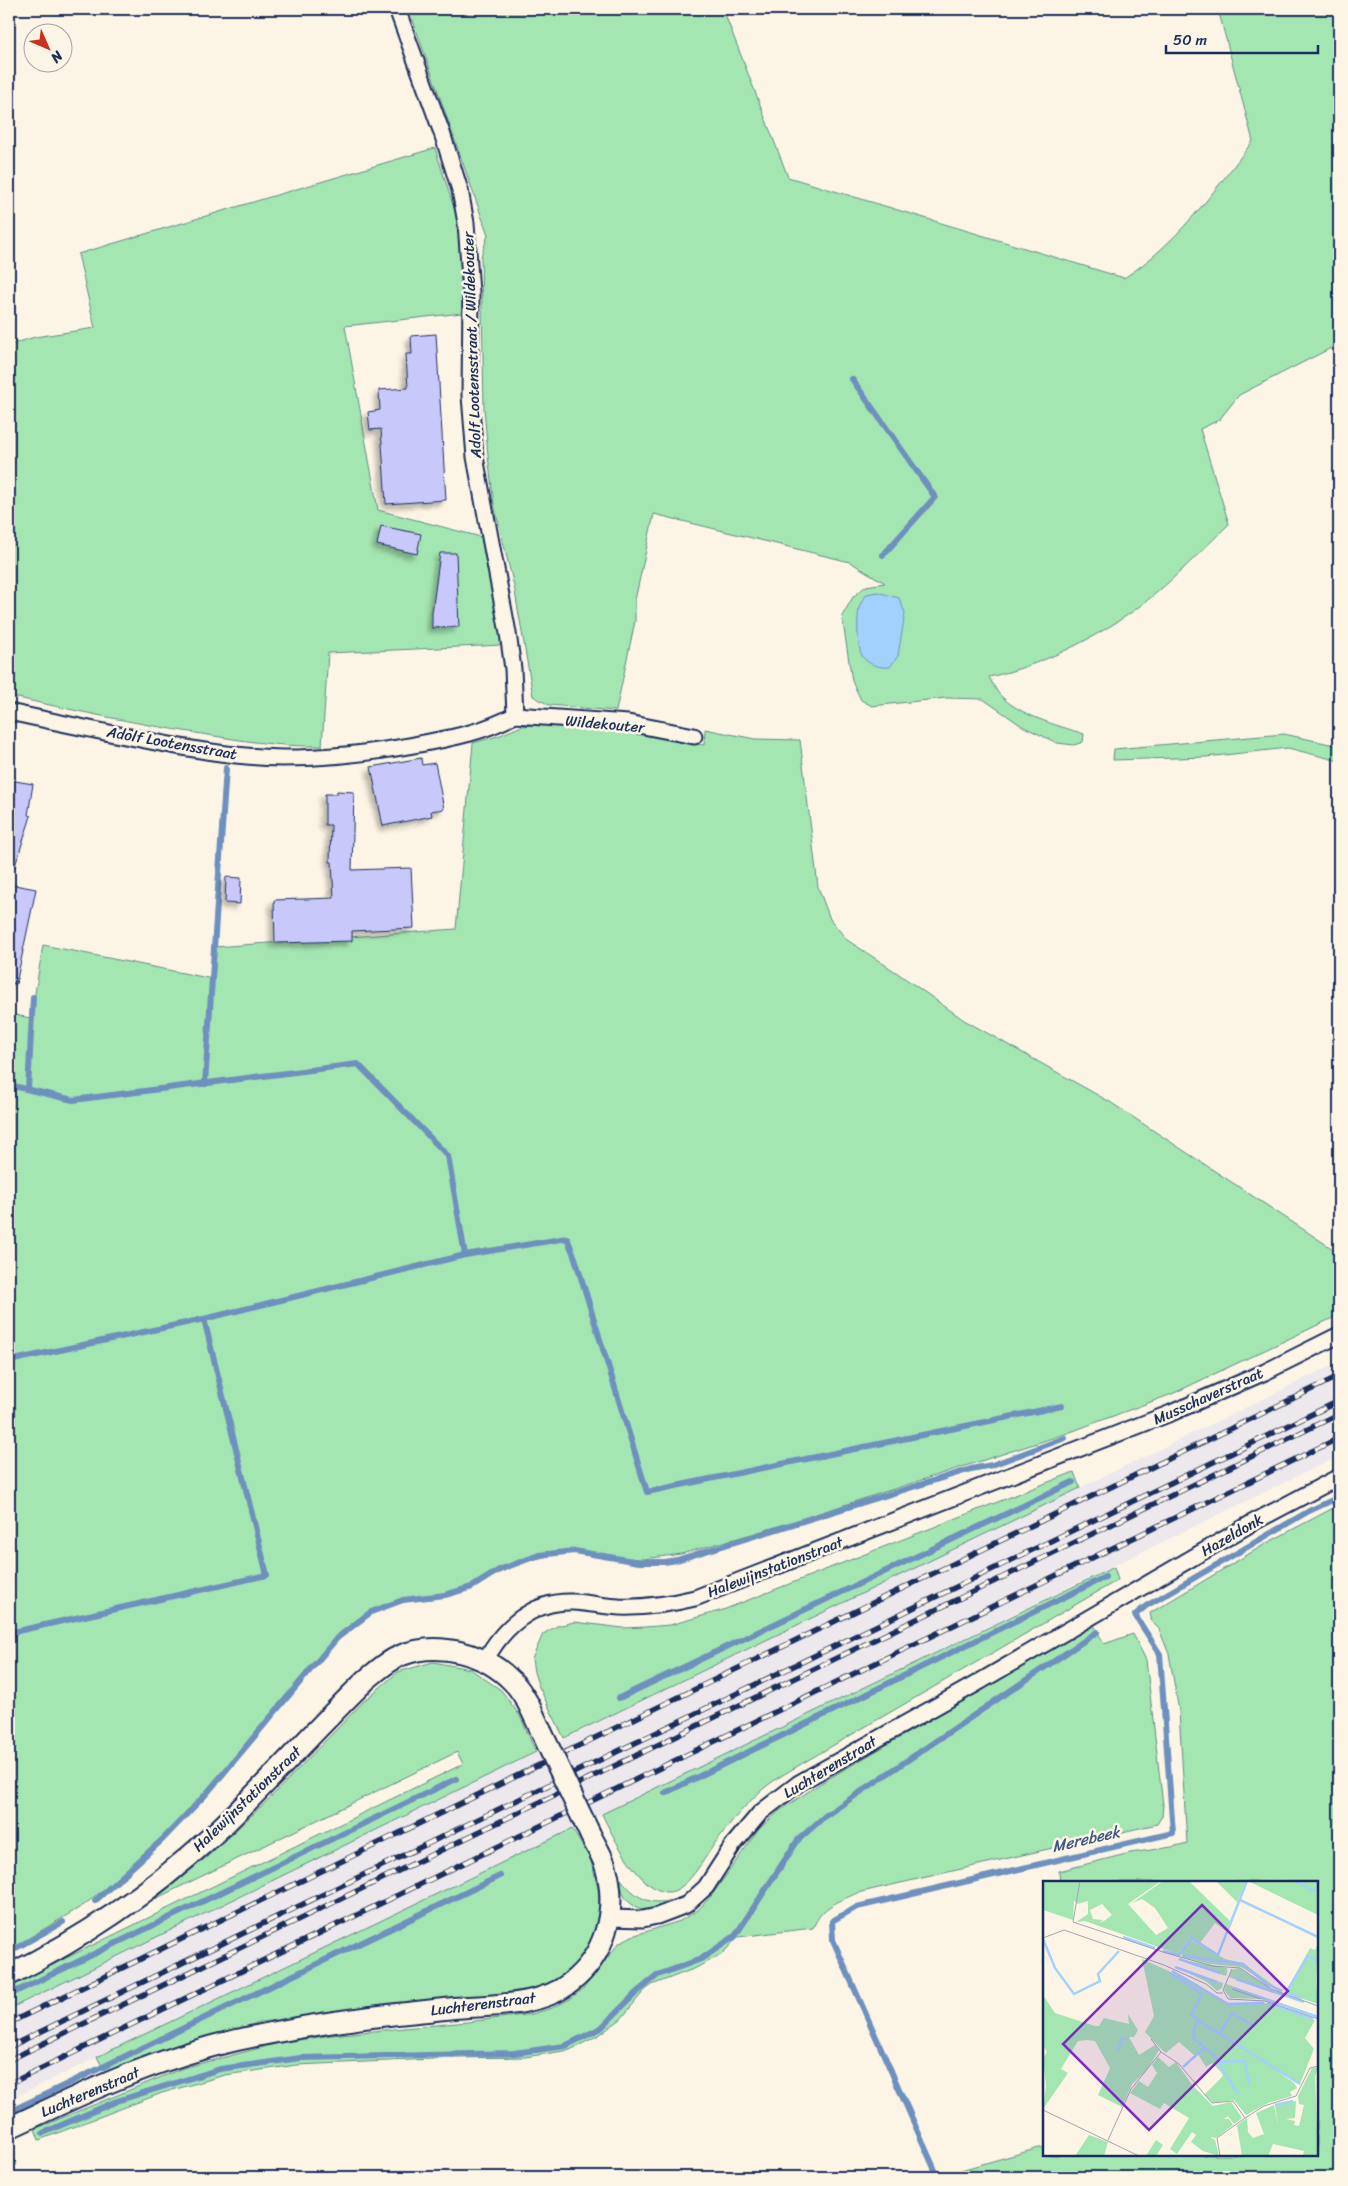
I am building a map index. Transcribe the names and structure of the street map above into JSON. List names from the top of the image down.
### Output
{
  "streets": {
    "street": [
      "Adolf Lootensstraat / Wildekouter",
      "Wildekouter",
      "Adolf Lootensstraat",
      "Musschaverstraat",
      "Hazeldonk",
      "Halewijnstationstraat",
      "Luchterenstraat"
    ]
  },
  "crossings": [
    ["Adolf Lootensstraat / Wildekouter", "Wildekouter"],
    ["Adolf Lootensstraat / Wildekouter", "Adolf Lootensstraat"],
    ["Wildekouter", "Adolf Lootensstraat"],
    ["Musschaverstraat", "Halewijnstationstraat"],
    ["Hazeldonk", "Luchterenstraat"],
    ["Halewijnstationstraat", "Luchterenstraat"]
  ],
  "water": ["Merebeek"],
  "scale_bar": "50 m",
  "north": "bottom right"
}
